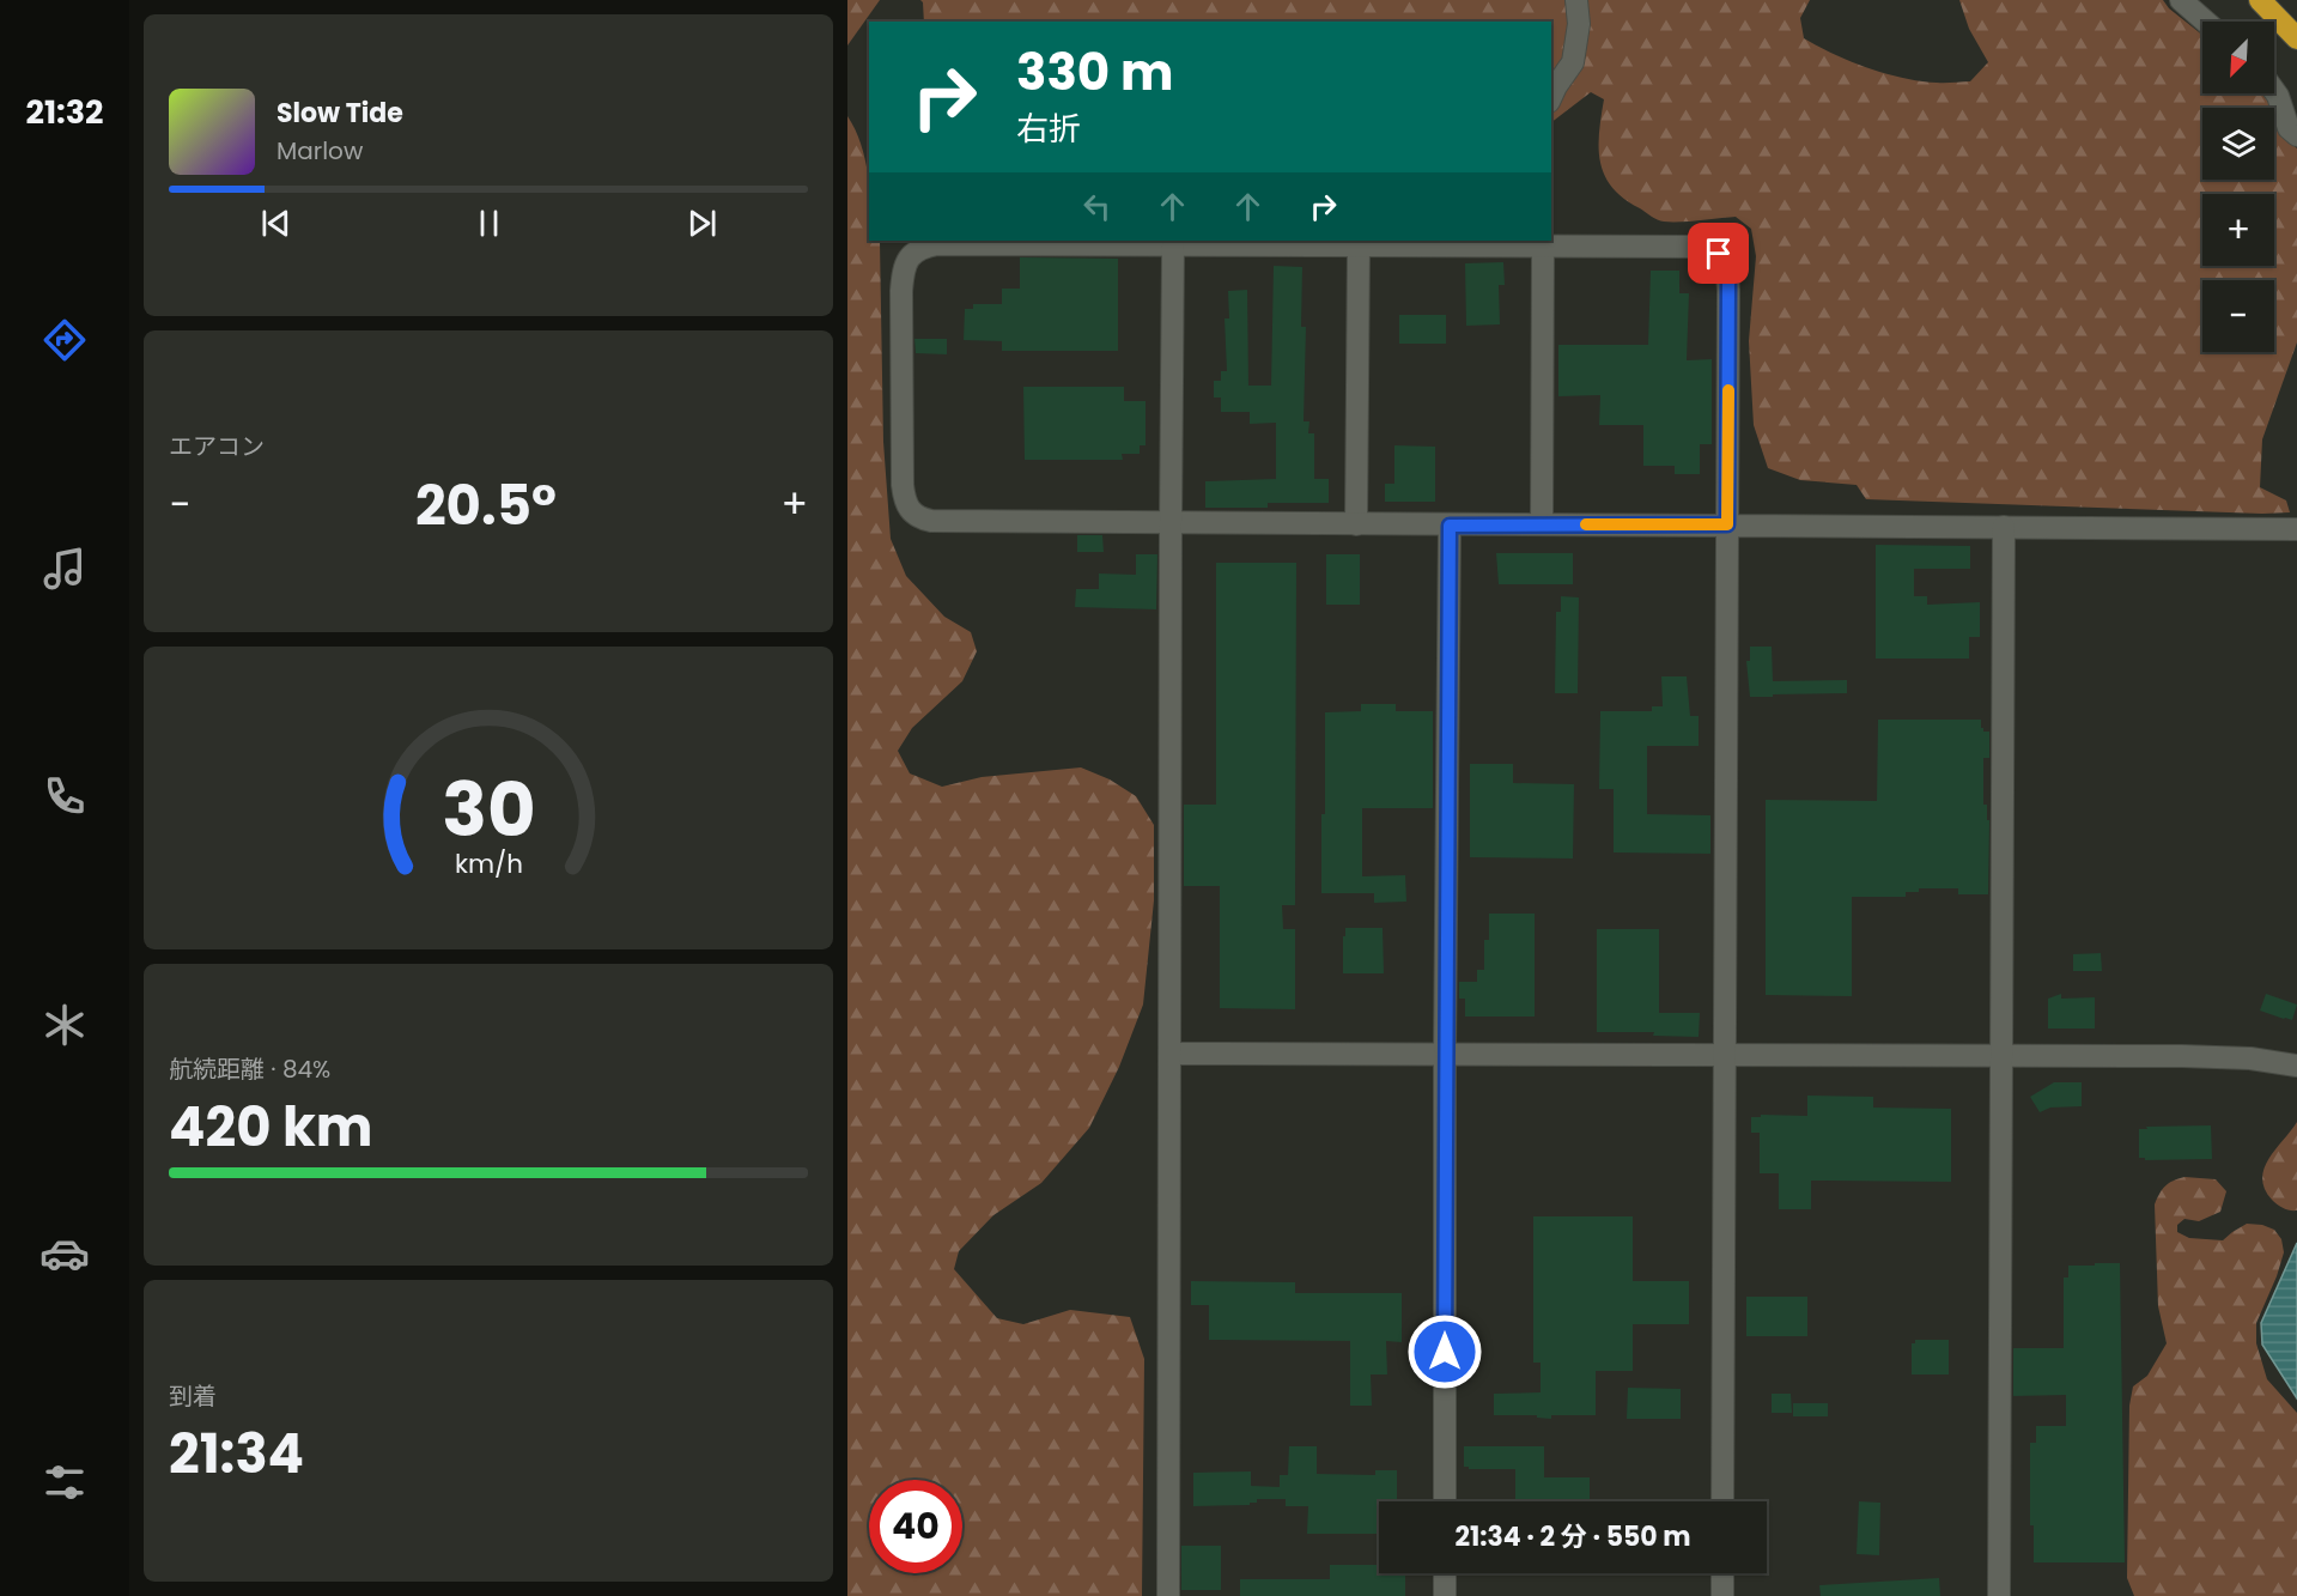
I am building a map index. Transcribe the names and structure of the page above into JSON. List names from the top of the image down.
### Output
{
  "north": "bottom left",
  "page": {
    "tabs": "21:32",
    "map_buttons": ["+", "−"],
    "turn": ["330 m", "右折"],
    "song": ["Slow Tide", "Marlow"],
    "tile": [
      "エアコン",
      ["航続距離 · 84%", "420 km"],
      ["到着", "21:34"]
    ],
    "heat": ["−", "20.5°", "+"],
    "limit": "40",
    "trip": "21:34 · 2 分 · 550 m",
    "gauge": ["30", "km/h"]
  }
}
